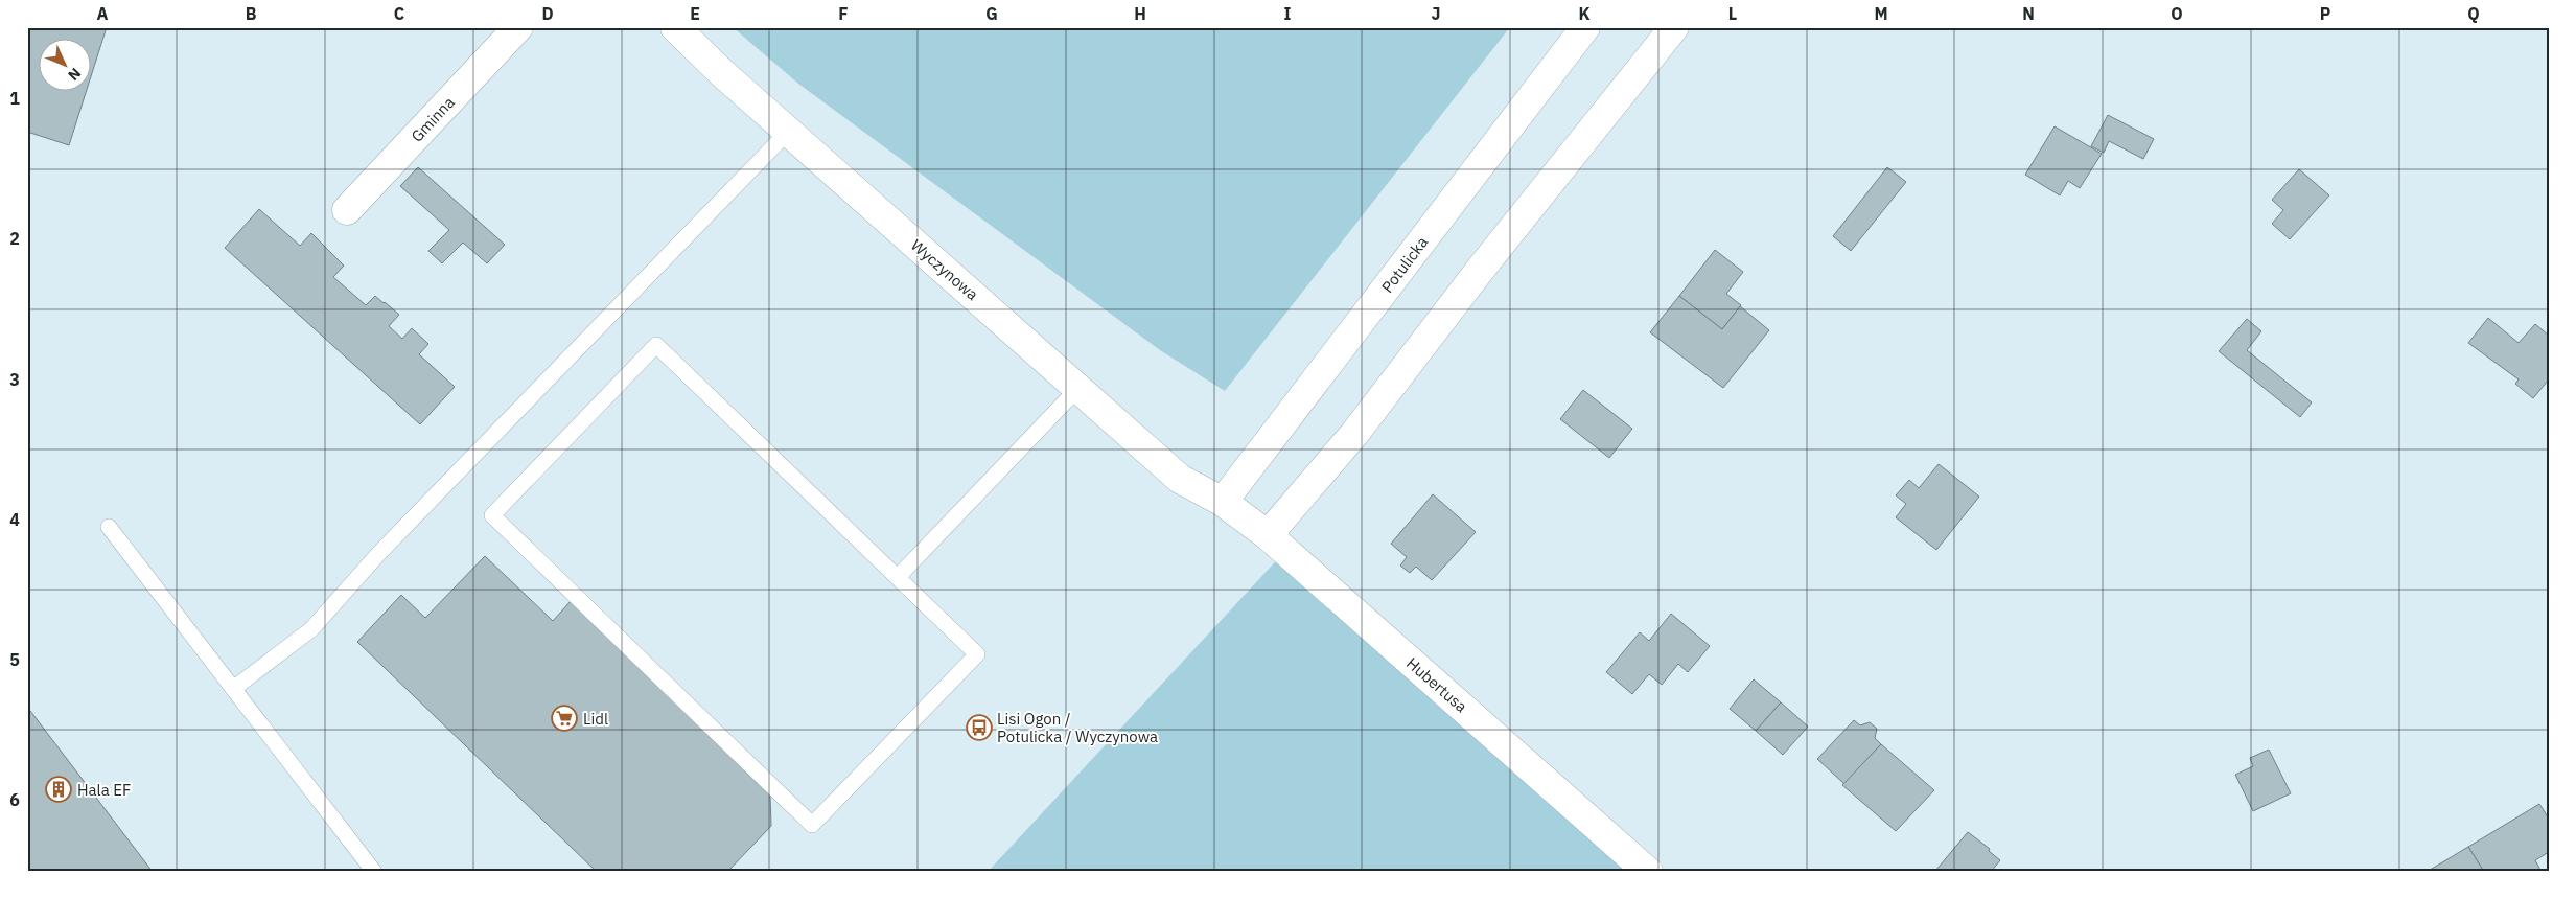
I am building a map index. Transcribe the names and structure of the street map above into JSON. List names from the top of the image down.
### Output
{
  "streets": {
    "street": [
      "Gminna",
      "Potulicka",
      "Wyczynowa",
      "Hubertusa"
    ]
  },
  "crossings": [
    ["Potulicka", "Wyczynowa"],
    ["Potulicka", "Hubertusa"],
    ["Wyczynowa", "Hubertusa"]
  ],
  "places": {
    "supermarket": ["Lidl"],
    "bus stop": ["Lisi Ogon / Potulicka / Wyczynowa"],
    "building": ["Hala EF"]
  },
  "north": "bottom right",
  "grid": {
    "columns": [
      "A",
      "B",
      "C",
      "D",
      "E",
      "F",
      "G",
      "H",
      "I",
      "J",
      "K",
      "L",
      "M",
      "N",
      "O",
      "P",
      "Q"
    ],
    "rows": [
      "1",
      "2",
      "3",
      "4",
      "5",
      "6"
    ]
  }
}
